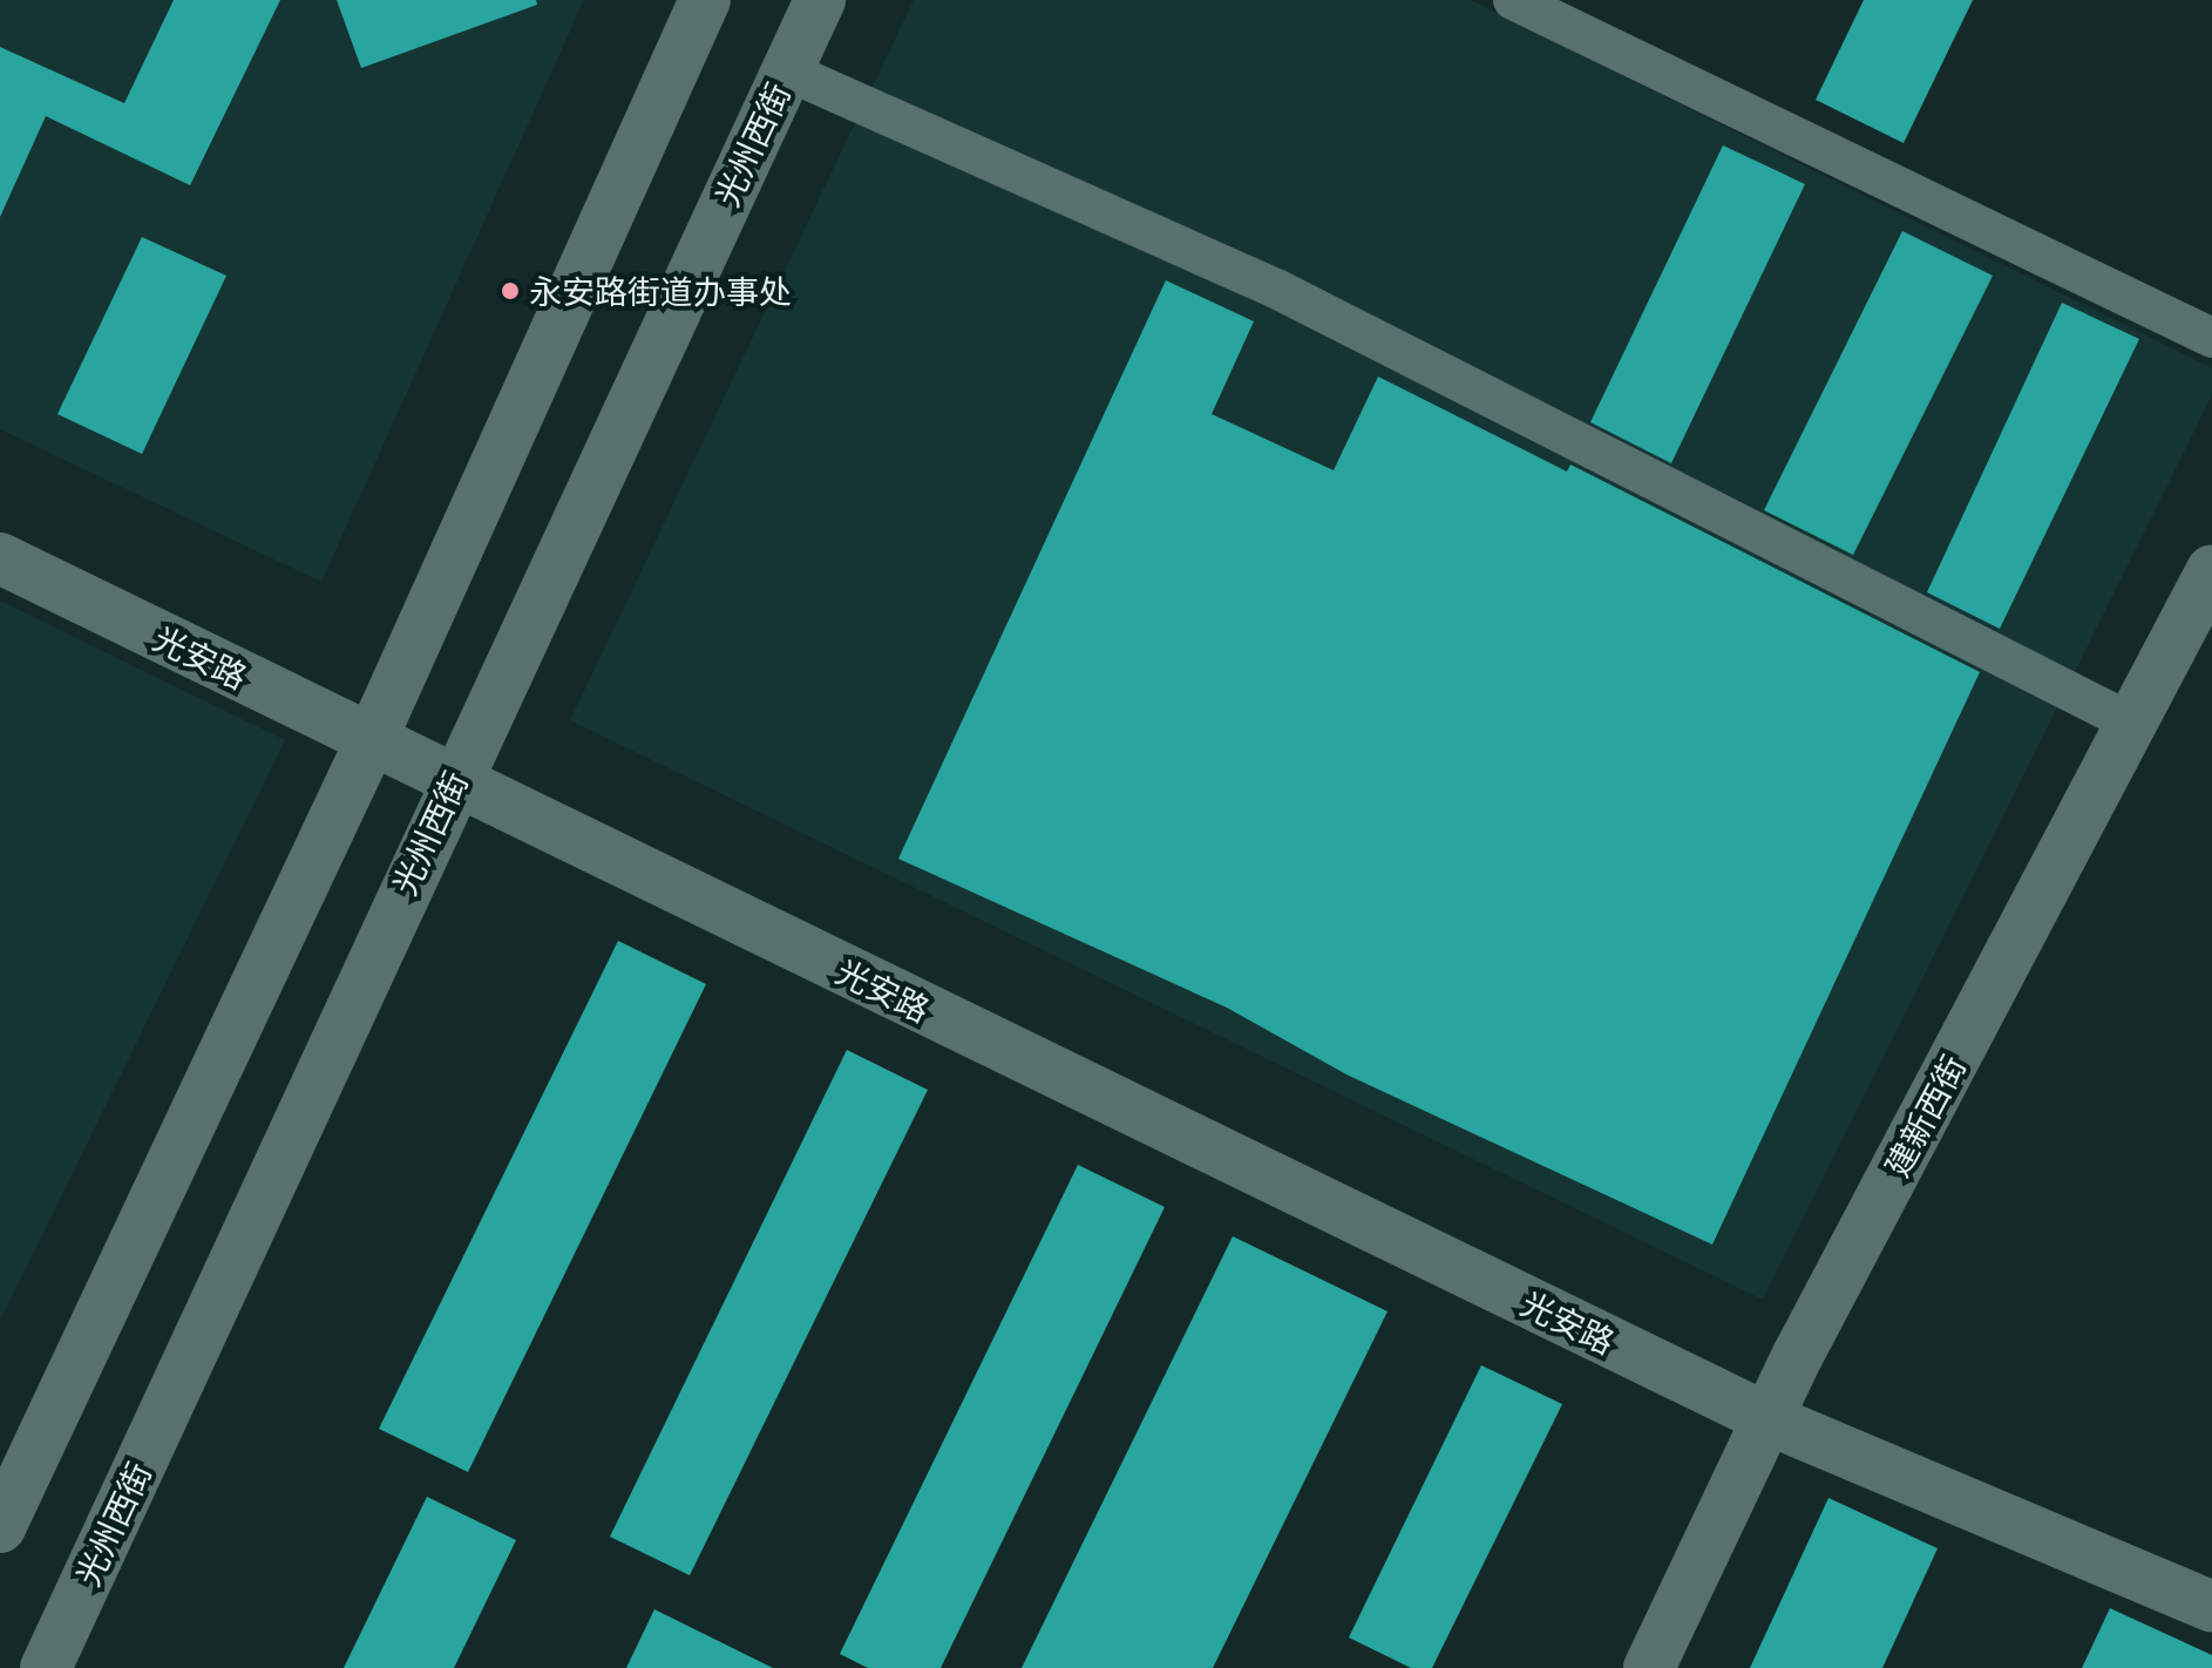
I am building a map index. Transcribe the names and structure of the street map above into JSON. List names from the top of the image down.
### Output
{
  "streets": {
    "street": ["光州西街", "光安路", "建新西街"]
  },
  "crossings": [
    ["光州西街", "光安路"],
    ["光安路", "建新西街"]
  ],
  "places": ["永安路街道办事处"]
}
